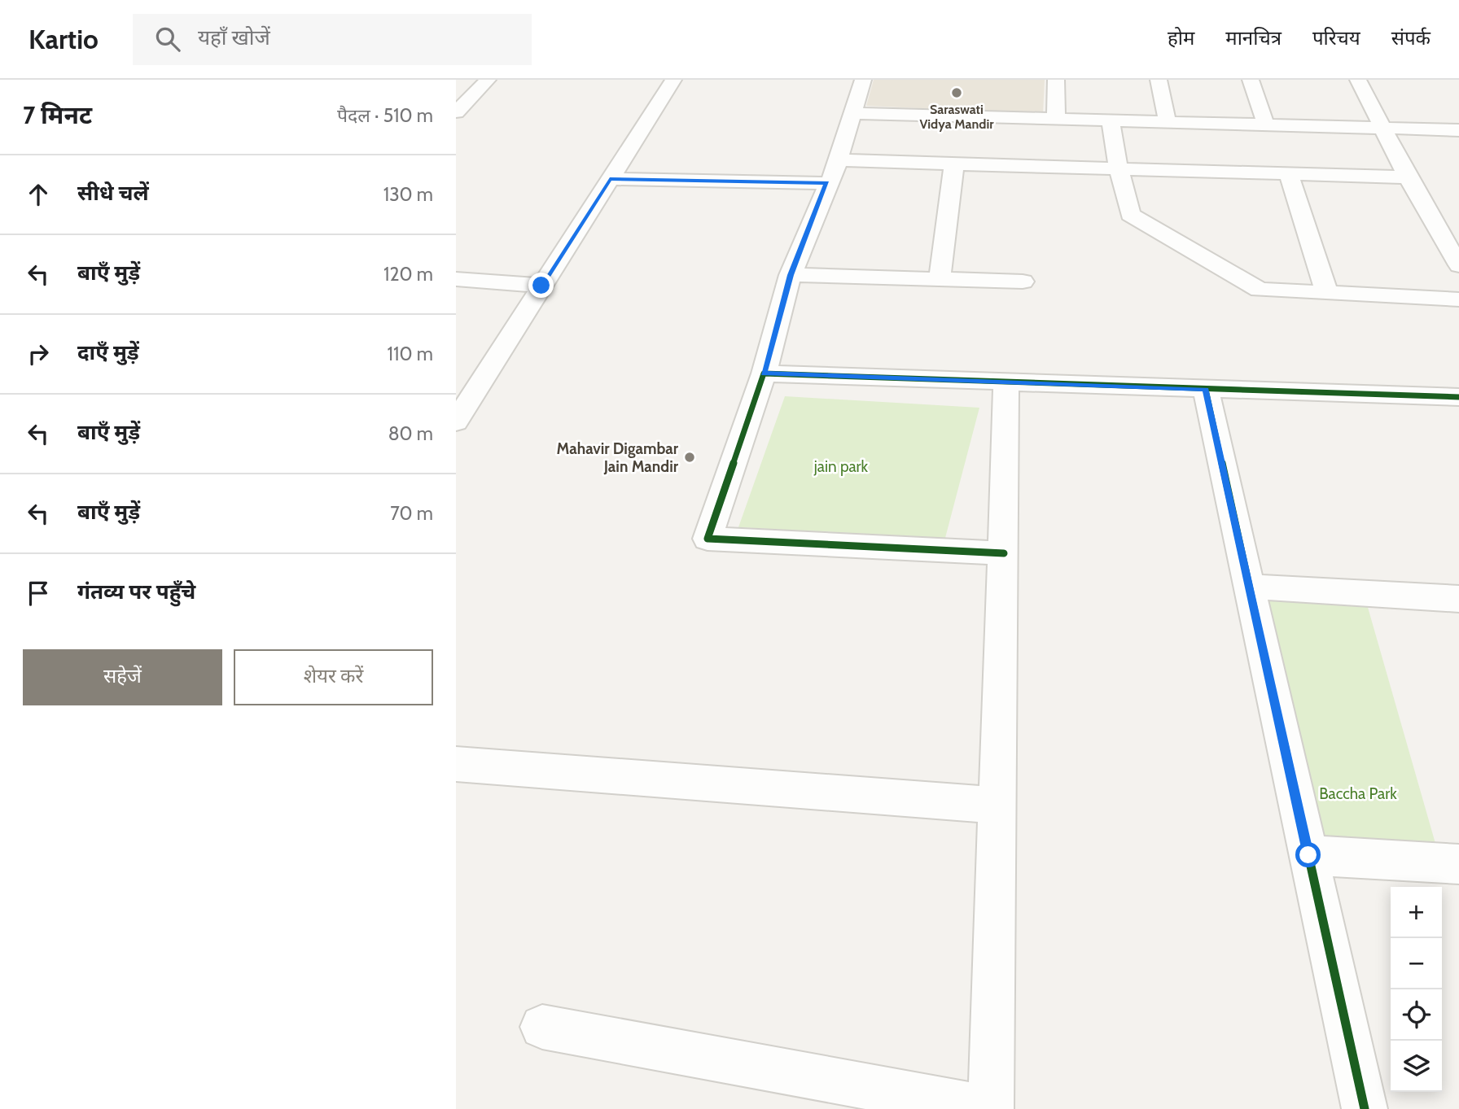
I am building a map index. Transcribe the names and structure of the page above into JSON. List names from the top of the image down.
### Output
{
  "parks": ["jain park", "Baccha Park"],
  "places": ["Saraswati Vidya Mandir", "Mahavir Digambar Jain Mandir"],
  "page": {
    "header": "Kartio",
    "search": "यहाँ खोजें",
    "nav": [
      "होम",
      "मानचित्र",
      "परिचय",
      "संपर्क"
    ],
    "heading": ["7 मिनट", "पैदल · 510 m"],
    "list": [
      ["सीधे चलें", "130 m"],
      ["बाएँ मुड़ें", "120 m"],
      ["दाएँ मुड़ें", "110 m"],
      ["बाएँ मुड़ें", "80 m"],
      ["बाएँ मुड़ें", "70 m"],
      "गंतव्य पर पहुँचे"
    ],
    "buttons": ["सहेजें", "शेयर करें"],
    "map_buttons": ["+", "−"]
  }
}
